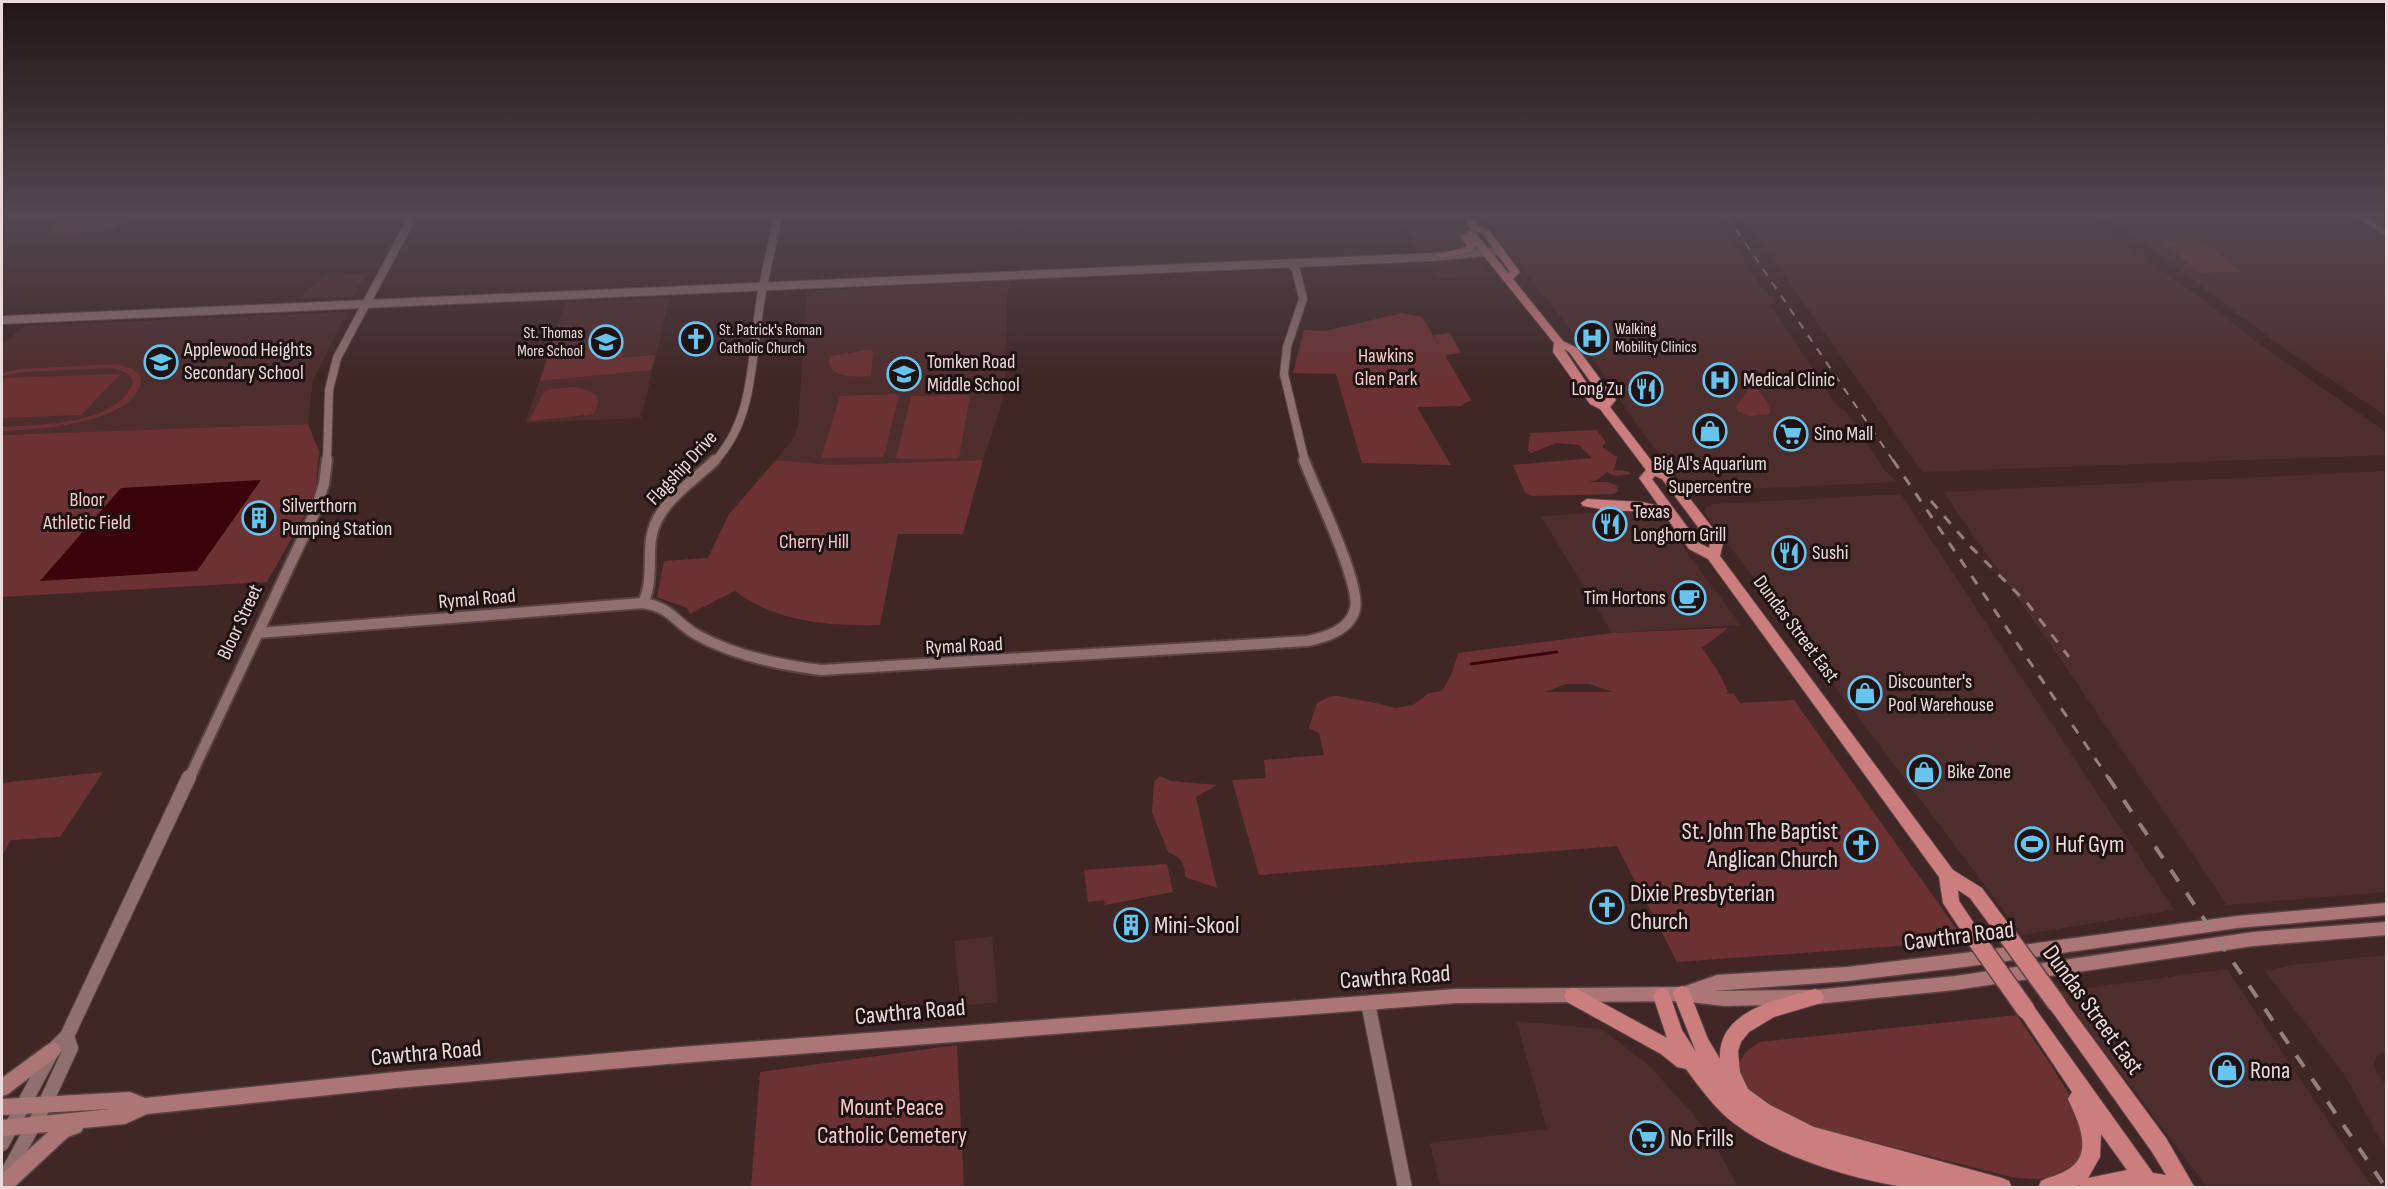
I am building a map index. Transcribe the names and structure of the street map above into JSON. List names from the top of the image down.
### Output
{
  "streets": {
    "main road": ["Dundas Street East", "Cawthra Road"],
    "street": ["Flagship Drive", "Rymal Road", "Bloor Street"]
  },
  "crossings": [
    ["Flagship Drive", "Rymal Road"],
    ["Rymal Road", "Bloor Street"],
    ["Bloor Street", "Cawthra Road"]
  ],
  "parks": [
    "Hawkins Glen Park",
    "Bloor Athletic Field",
    "Cherry Hill",
    "Mount Peace Catholic Cemetery"
  ],
  "places": {
    "hospital": ["Walking Mobility Clinics", "Medical Clinic"],
    "church": ["St. Patrick's Roman Catholic Church", "St. John The Baptist Anglican Church", "Dixie Presbyterian Church"],
    "school or university": ["St. Thomas More School", "Applewood Heights Secondary School", "Tomken Road Middle School"],
    "restaurant": ["Long Zu", "Texas Longhorn Grill", "Sushi"],
    "shop": [
      "Big Al's Aquarium Supercentre",
      "Discounter's Pool Warehouse",
      "Bike Zone",
      "Rona"
    ],
    "supermarket": ["Sino Mall", "No Frills"],
    "building": ["Silverthorn Pumping Station", "Mini-Skool"],
    "cafe": ["Tim Hortons"],
    "sports": ["Huf Gym"]
  }
}
